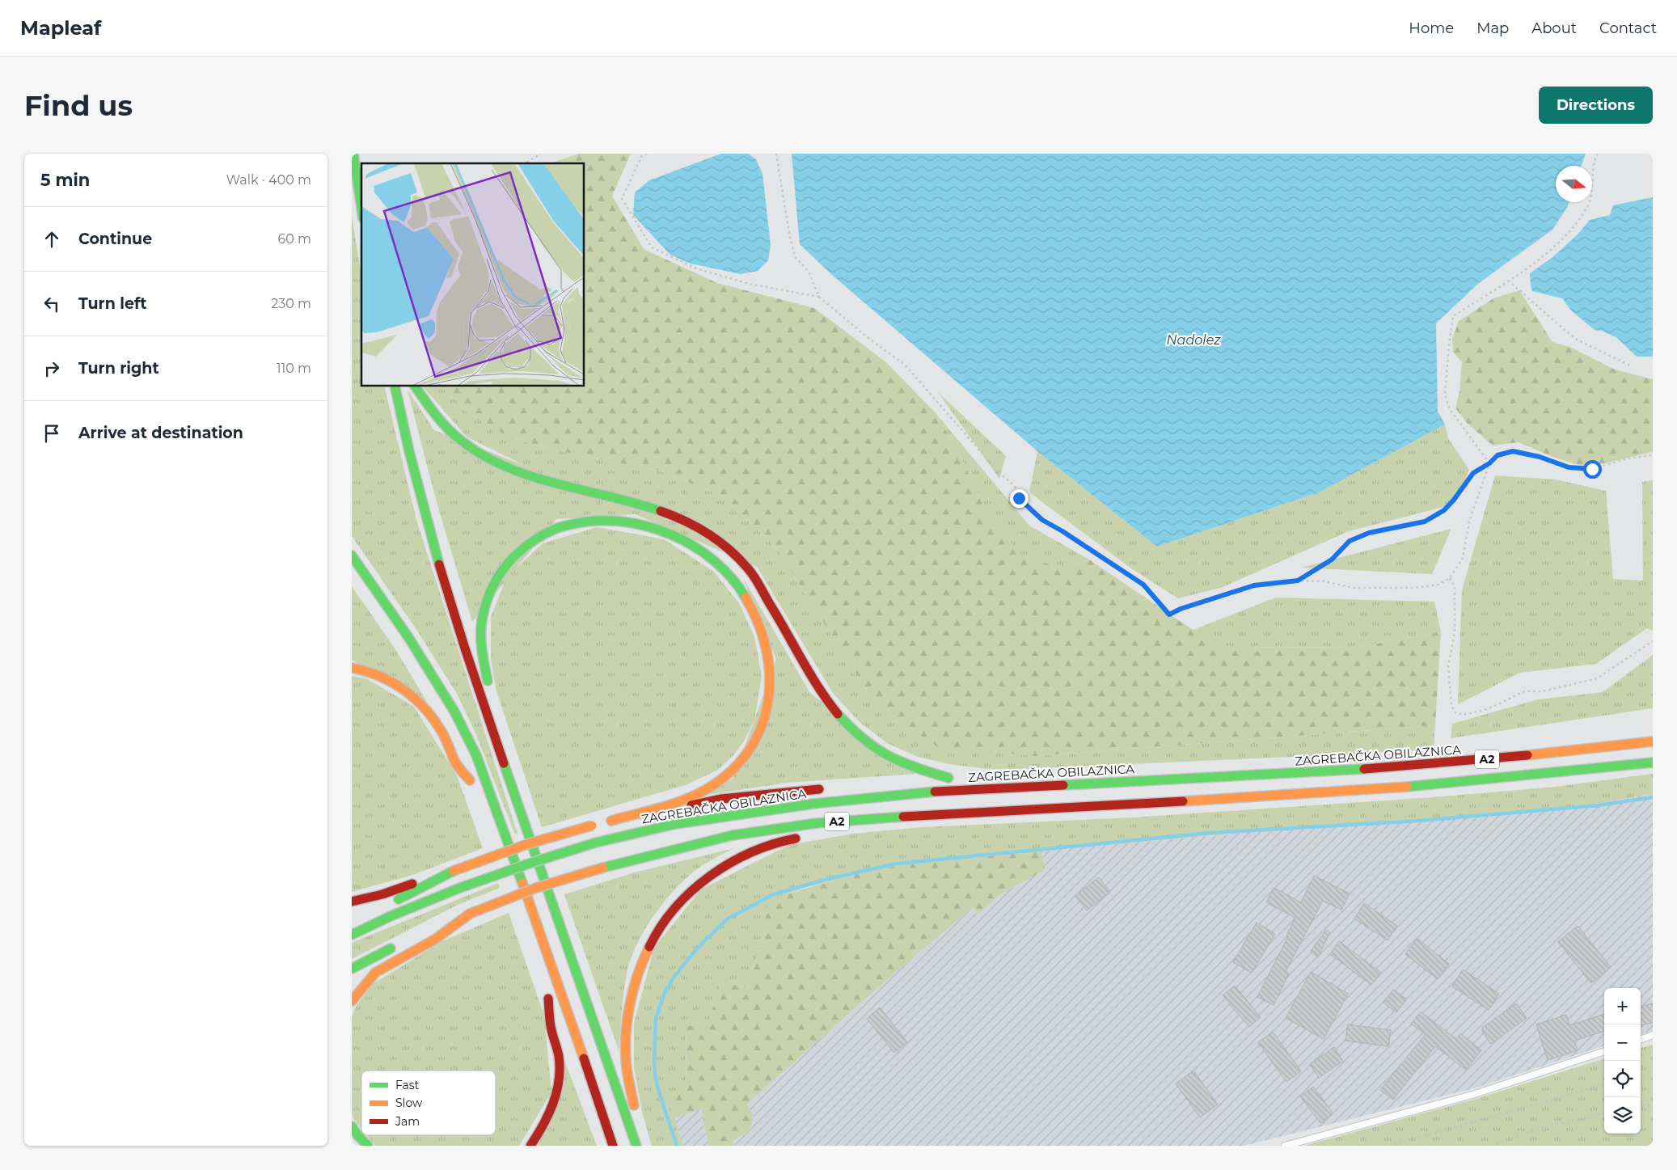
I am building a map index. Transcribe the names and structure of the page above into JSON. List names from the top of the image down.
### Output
{
  "streets": {
    "highway": ["ZAGREBAČKA OBILAZNICA", "A2"]
  },
  "water": ["Nadolez"],
  "legend": ["Fast", "Slow", "Jam"],
  "north": "right",
  "page": {
    "header": "Mapleaf",
    "nav": [
      "Home",
      "Map",
      "About",
      "Contact"
    ],
    "buttons": "Directions",
    "title": "Find us",
    "heading": ["5 min", "Walk · 400 m"],
    "list": [
      ["Continue", "60 m"],
      ["Turn left", "230 m"],
      ["Turn right", "110 m"],
      "Arrive at destination"
    ],
    "map_buttons": ["+", "−"]
  }
}
